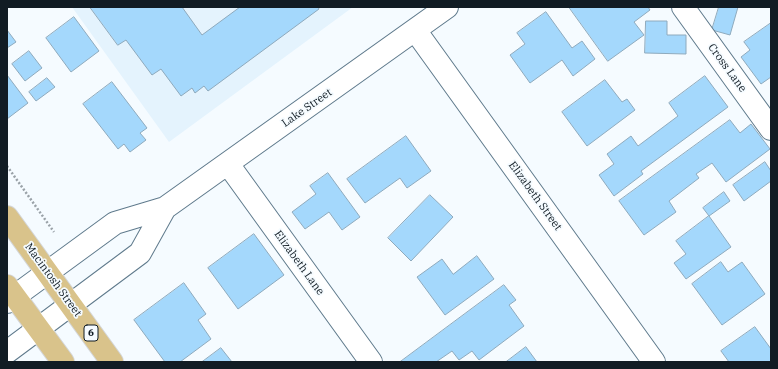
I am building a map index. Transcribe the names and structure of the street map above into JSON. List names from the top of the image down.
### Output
{
  "streets": {
    "main road": ["Macintosh Street", "6"],
    "street": [
      "Cross Lane",
      "Lake Street",
      "Elizabeth Street",
      "Elizabeth Lane"
    ]
  },
  "crossings": [
    ["Lake Street", "Elizabeth Street"],
    ["Lake Street", "Elizabeth Lane"],
    ["Lake Street", "Macintosh Street"]
  ]
}
